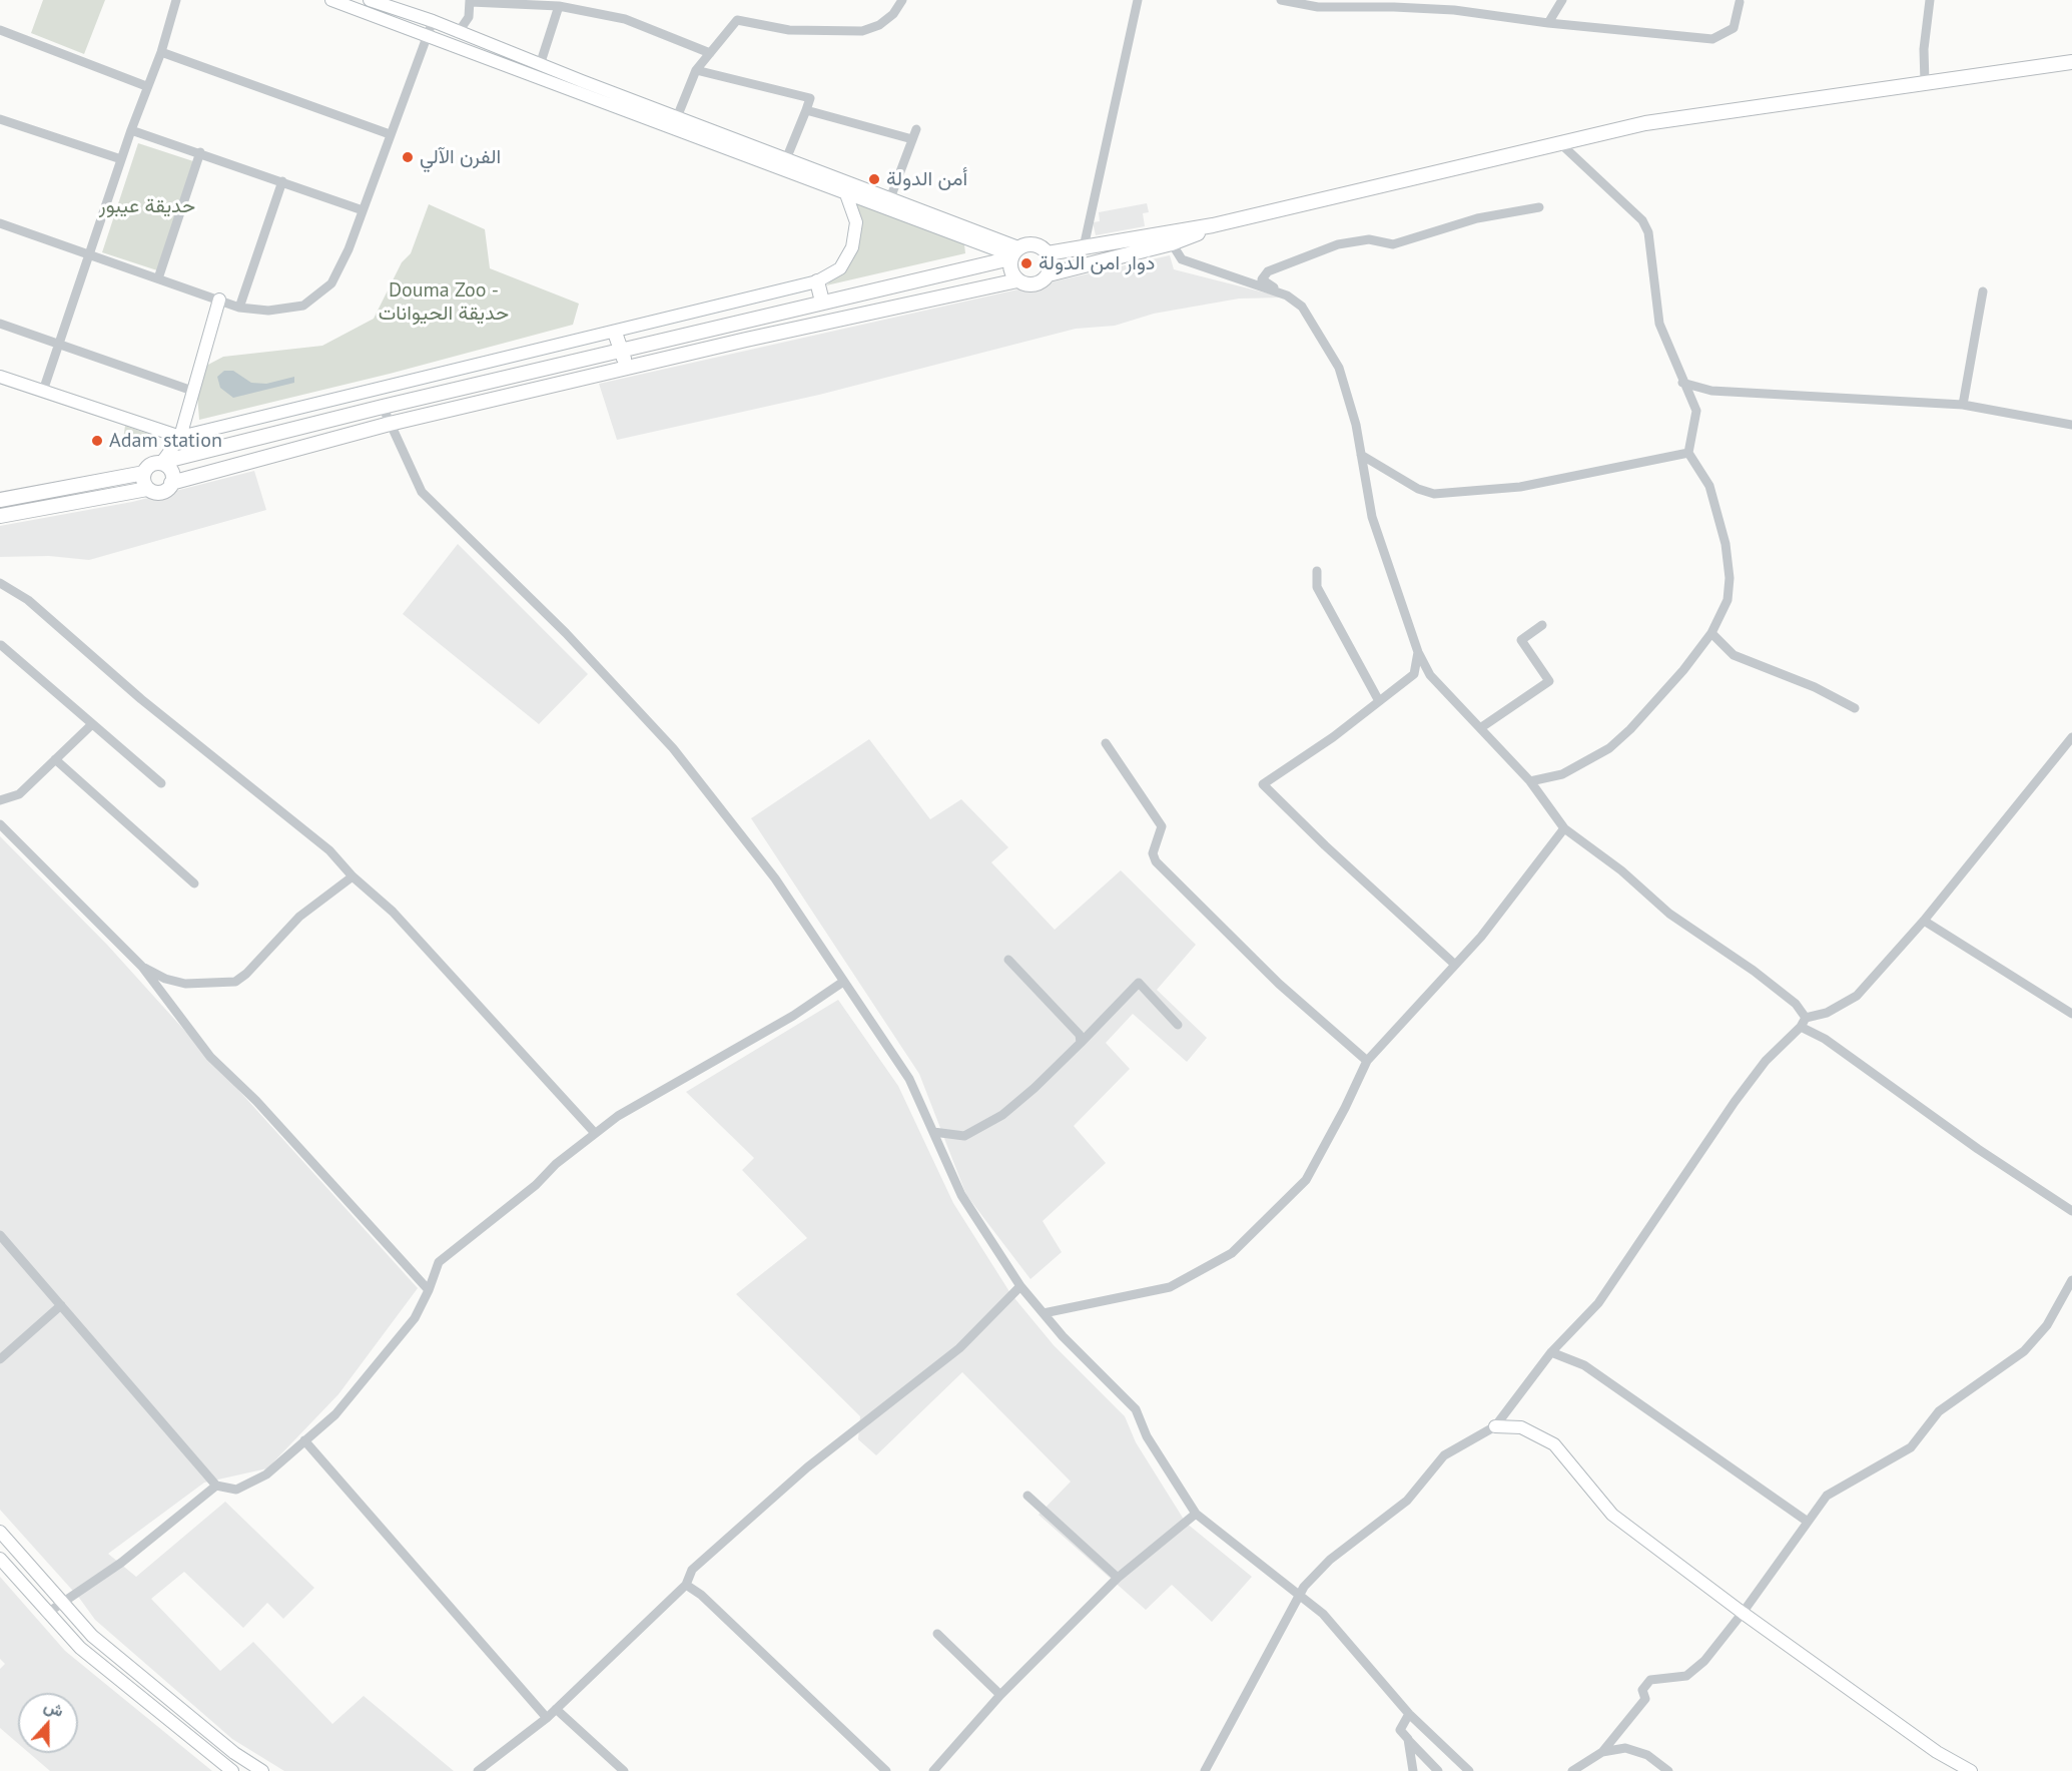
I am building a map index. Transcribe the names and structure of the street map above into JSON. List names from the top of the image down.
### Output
{
  "parks": ["حديقة عيبور", "Douma Zoo - حديقة الحيوانات"],
  "places": [
    "الفرن الآلي",
    "أمن الدولة",
    "دوار امن الدولة",
    "Adam station"
  ],
  "north": "top"
}
